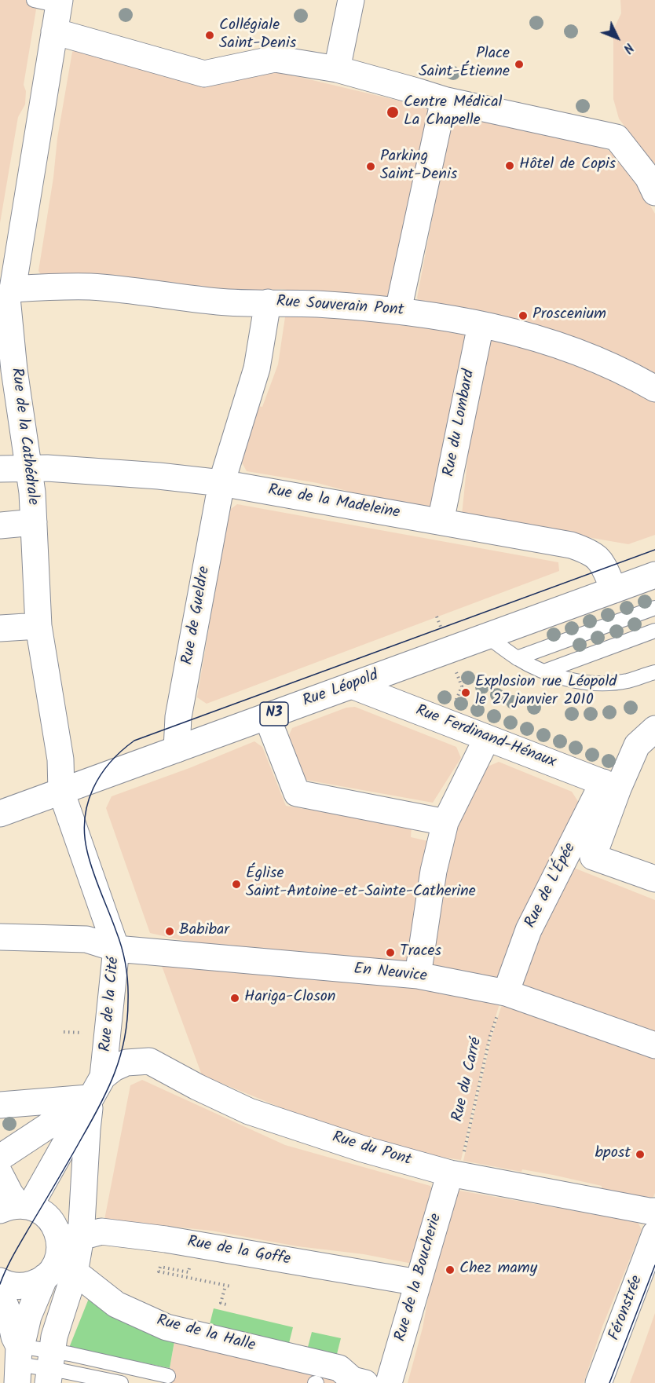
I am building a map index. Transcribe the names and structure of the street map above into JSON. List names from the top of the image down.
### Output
{
  "streets": {
    "street": [
      "Rue Souverain Pont",
      "Rue du Lombard",
      "Rue de la Cathédrale",
      "Rue de la Madeleine",
      "Rue de Gueldre",
      "Rue Léopold",
      "N3",
      "Rue Ferdinand-Hénaux",
      "Rue de L'Épée",
      "En Neuvice",
      "Rue de la Cité",
      "Rue du Pont",
      "Rue de la Goffe",
      "Rue de la Boucherie",
      "Féronstrée",
      "Rue de la Halle"
    ],
    "path": ["Rue du Carré"]
  },
  "crossings": [
    ["Rue Souverain Pont", "Rue du Lombard"],
    ["Rue Souverain Pont", "Rue de la Cathédrale"],
    ["Rue Souverain Pont", "Rue de Gueldre"],
    ["Rue du Lombard", "Rue de la Madeleine"],
    ["Rue de la Cathédrale", "Rue de la Madeleine"],
    ["Rue de la Cathédrale", "Rue Léopold"],
    ["Rue de la Cathédrale", "Rue de la Cité"],
    ["Rue de la Madeleine", "Rue de Gueldre"],
    ["Rue de la Madeleine", "Rue Léopold"],
    ["Rue de Gueldre", "Rue Léopold"],
    ["Rue Léopold", "Rue Ferdinand-Hénaux"],
    ["Rue Léopold", "Rue de la Cité"],
    ["Rue Ferdinand-Hénaux", "Rue de L'Épée"],
    ["Rue de L'Épée", "En Neuvice"],
    ["Rue de L'Épée", "Rue du Carré"],
    ["En Neuvice", "Rue de la Cité"],
    ["En Neuvice", "Rue du Carré"],
    ["Rue de la Cité", "Rue du Pont"],
    ["Rue du Carré", "Rue du Pont"],
    ["Rue du Carré", "Rue de la Boucherie"],
    ["Rue du Pont", "Rue de la Boucherie"],
    ["Rue de la Goffe", "Rue de la Boucherie"],
    ["Rue de la Goffe", "Rue de la Halle"]
  ],
  "places": [
    "Collégiale Saint-Denis",
    "Place Saint-Étienne",
    "Centre Médical La Chapelle",
    "Hôtel de Copis",
    "Parking Saint-Denis",
    "Proscenium",
    "Explosion rue Léopold le 27 janvier 2010",
    "Église Saint-Antoine-et-Sainte-Catherine",
    "Babibar",
    "Traces",
    "Hariga-Closon",
    "bpost",
    "Chez mamy"
  ],
  "north": "bottom right"
}
